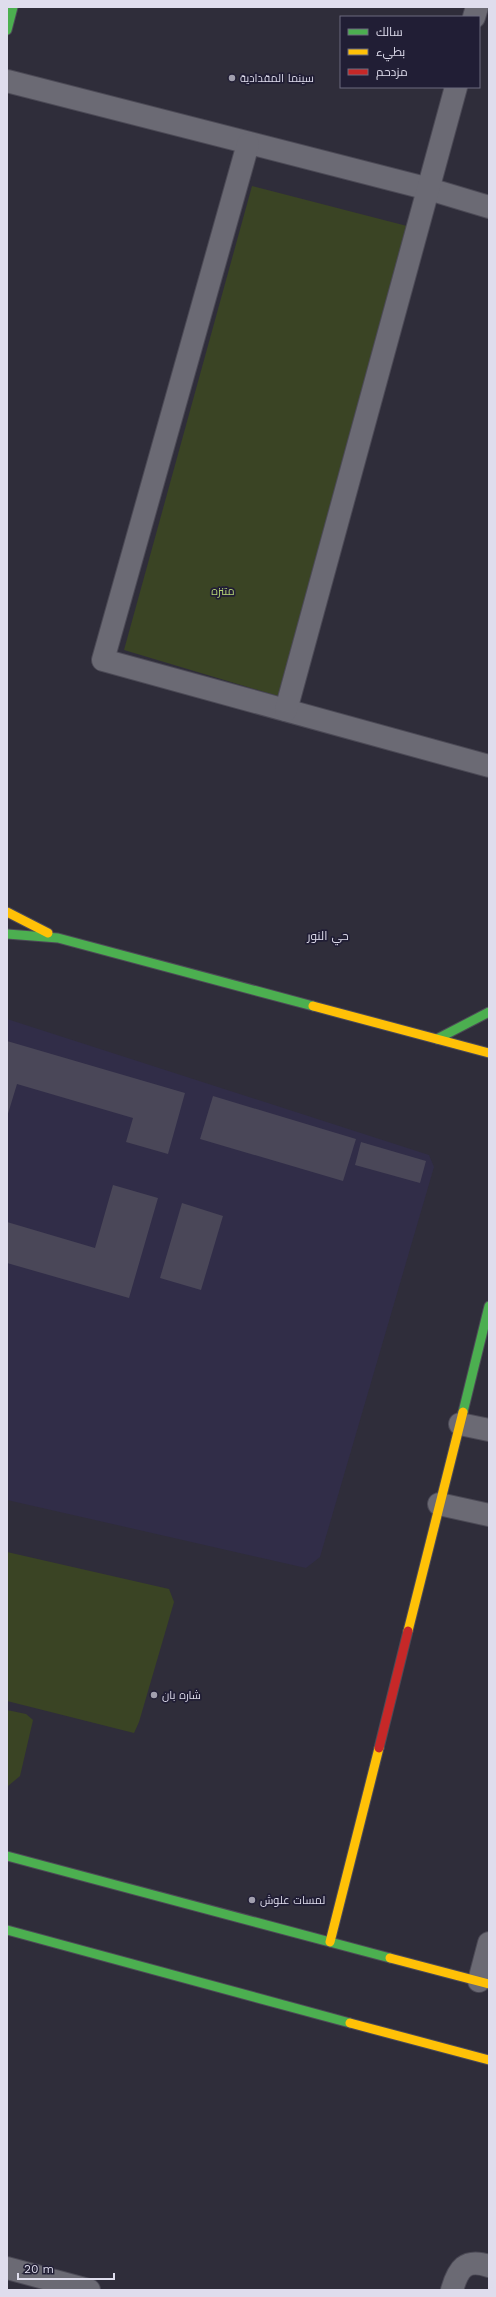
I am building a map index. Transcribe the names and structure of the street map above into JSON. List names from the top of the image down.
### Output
{
  "districts": ["حي النور"],
  "parks": ["متنزه"],
  "places": ["سينما المقدادية", "شاره بان", "لمسات علوش"],
  "legend": ["سالك", "بطيء", "مزدحم"],
  "scale_bar": "20 m"
}
